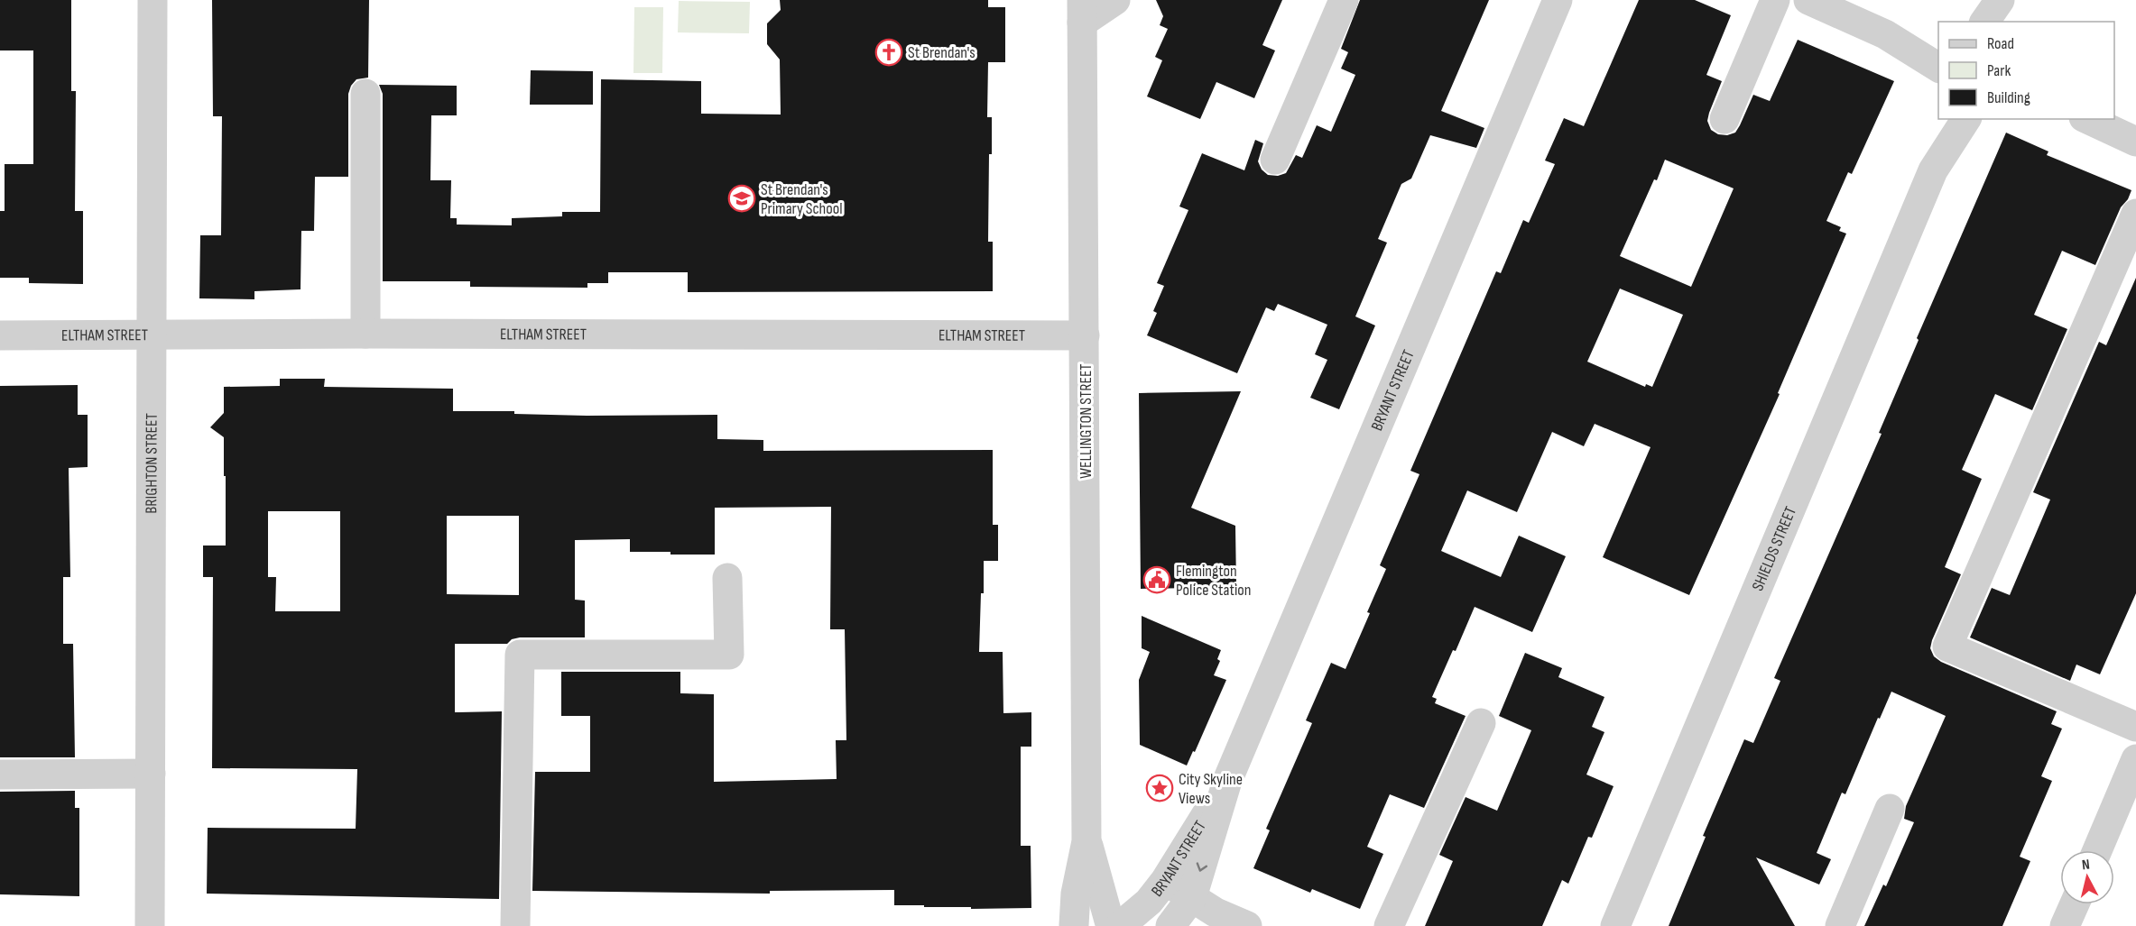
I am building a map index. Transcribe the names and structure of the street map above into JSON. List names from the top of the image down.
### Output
{
  "streets": {
    "street": [
      "ELTHAM STREET",
      "BRYANT STREET",
      "WELLINGTON STREET",
      "BRIGHTON STREET",
      "SHIELDS STREET"
    ]
  },
  "crossings": [
    ["ELTHAM STREET", "WELLINGTON STREET"],
    ["ELTHAM STREET", "BRIGHTON STREET"],
    ["BRYANT STREET", "WELLINGTON STREET"]
  ],
  "places": {
    "church": ["St Brendan's"],
    "school or university": ["St Brendan's Primary School"],
    "public building": ["Flemington Police Station"],
    "place": ["City Skyline Views"]
  },
  "legend": ["Road", "Park", "Building"],
  "north": "top"
}
